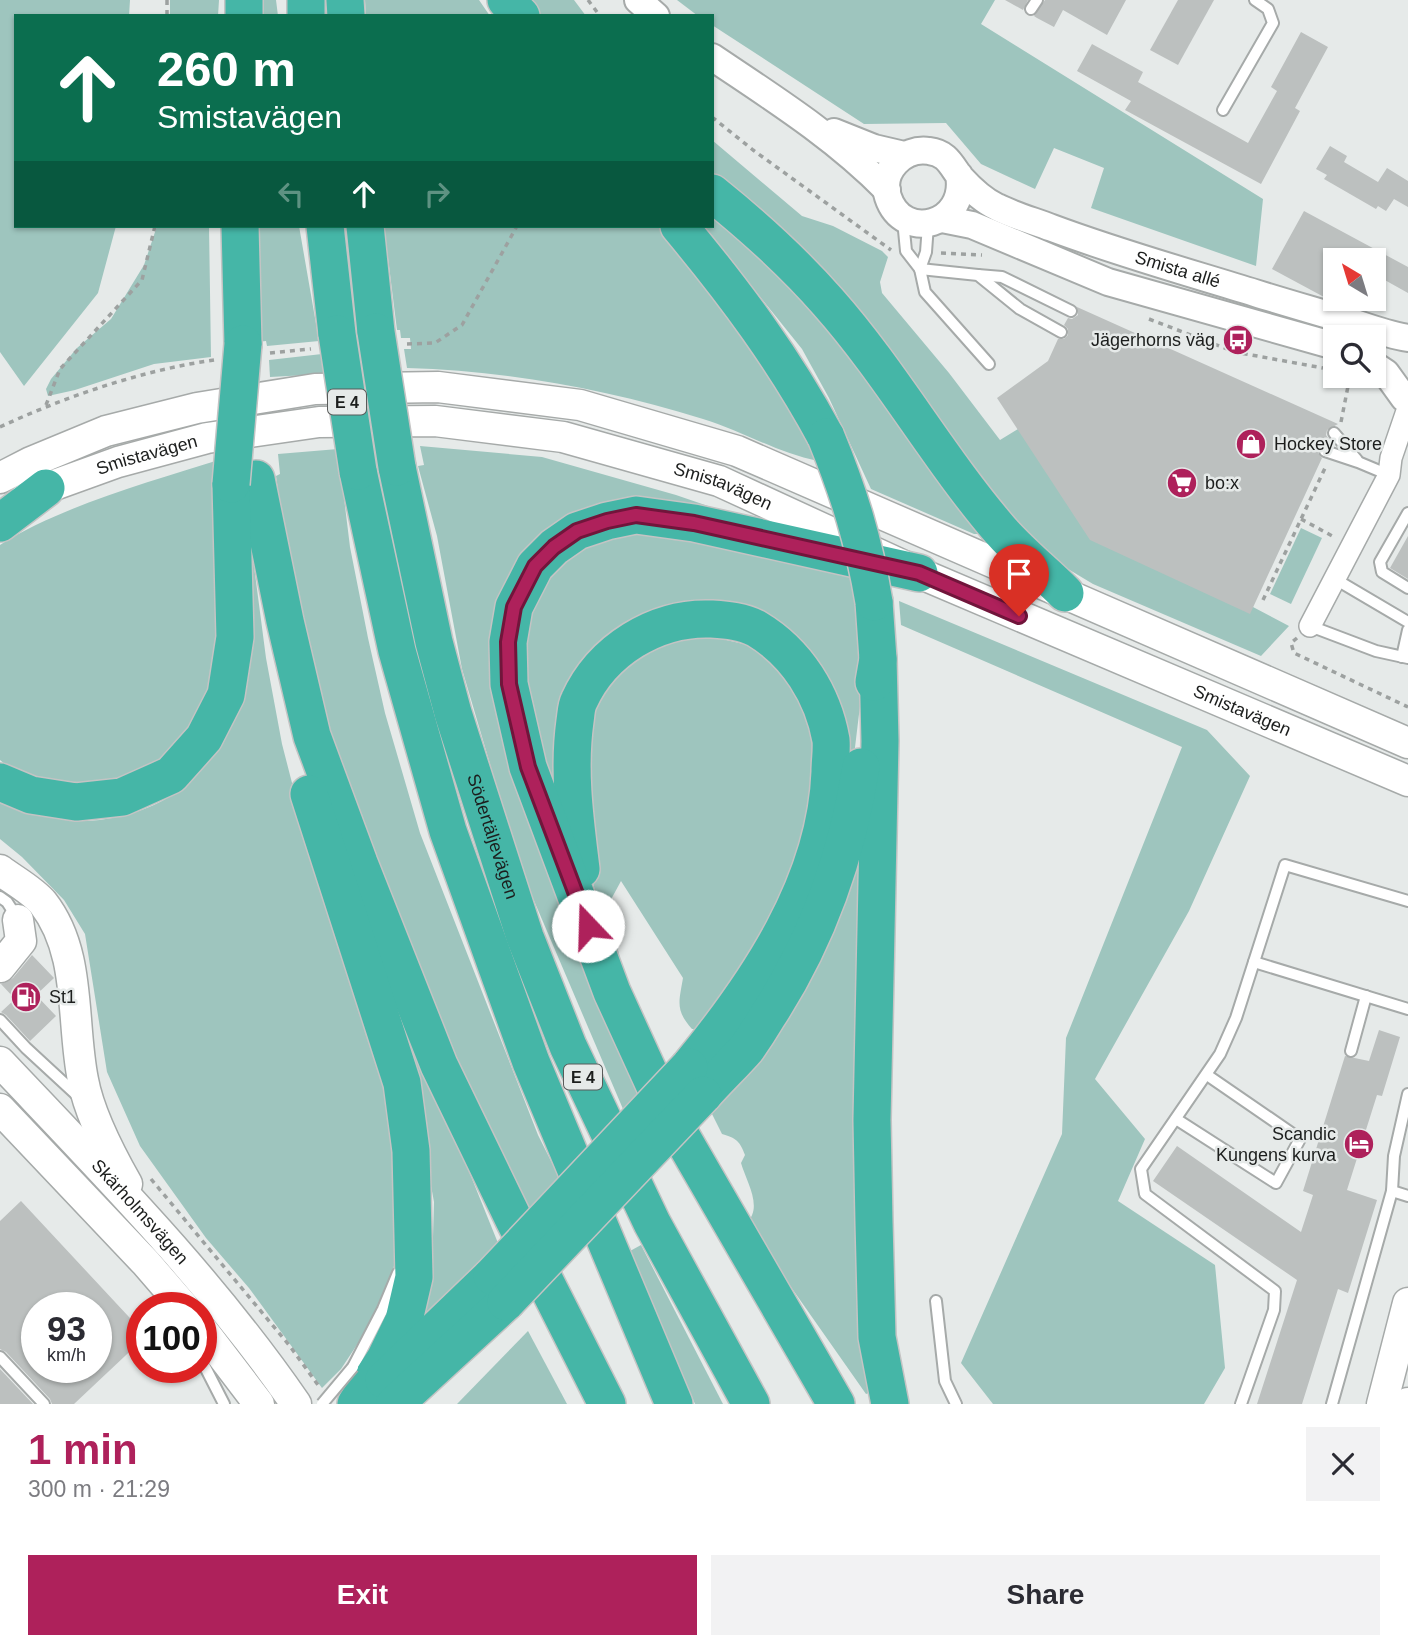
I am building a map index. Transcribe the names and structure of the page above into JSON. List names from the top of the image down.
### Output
{
  "streets": {
    "highway": ["E 4", "Södertäljevägen"],
    "main road": ["Smistavägen", "Skärholmsvägen"],
    "street": ["Smista allé"]
  },
  "places": {
    "bus stop": ["Jägerhorns väg"],
    "shop": ["Hockey Store"],
    "supermarket": ["bo:x"],
    "fuel station": ["St1"],
    "hotel": ["Scandic Kungens kurva"]
  },
  "north": "top left",
  "page": {
    "turn": ["260 m", "Smistavägen"],
    "speed": "93 km/h",
    "limit": "100",
    "heading": ["1 min", "300 m · 21:29"],
    "buttons": ["Exit", "Share"]
  }
}
